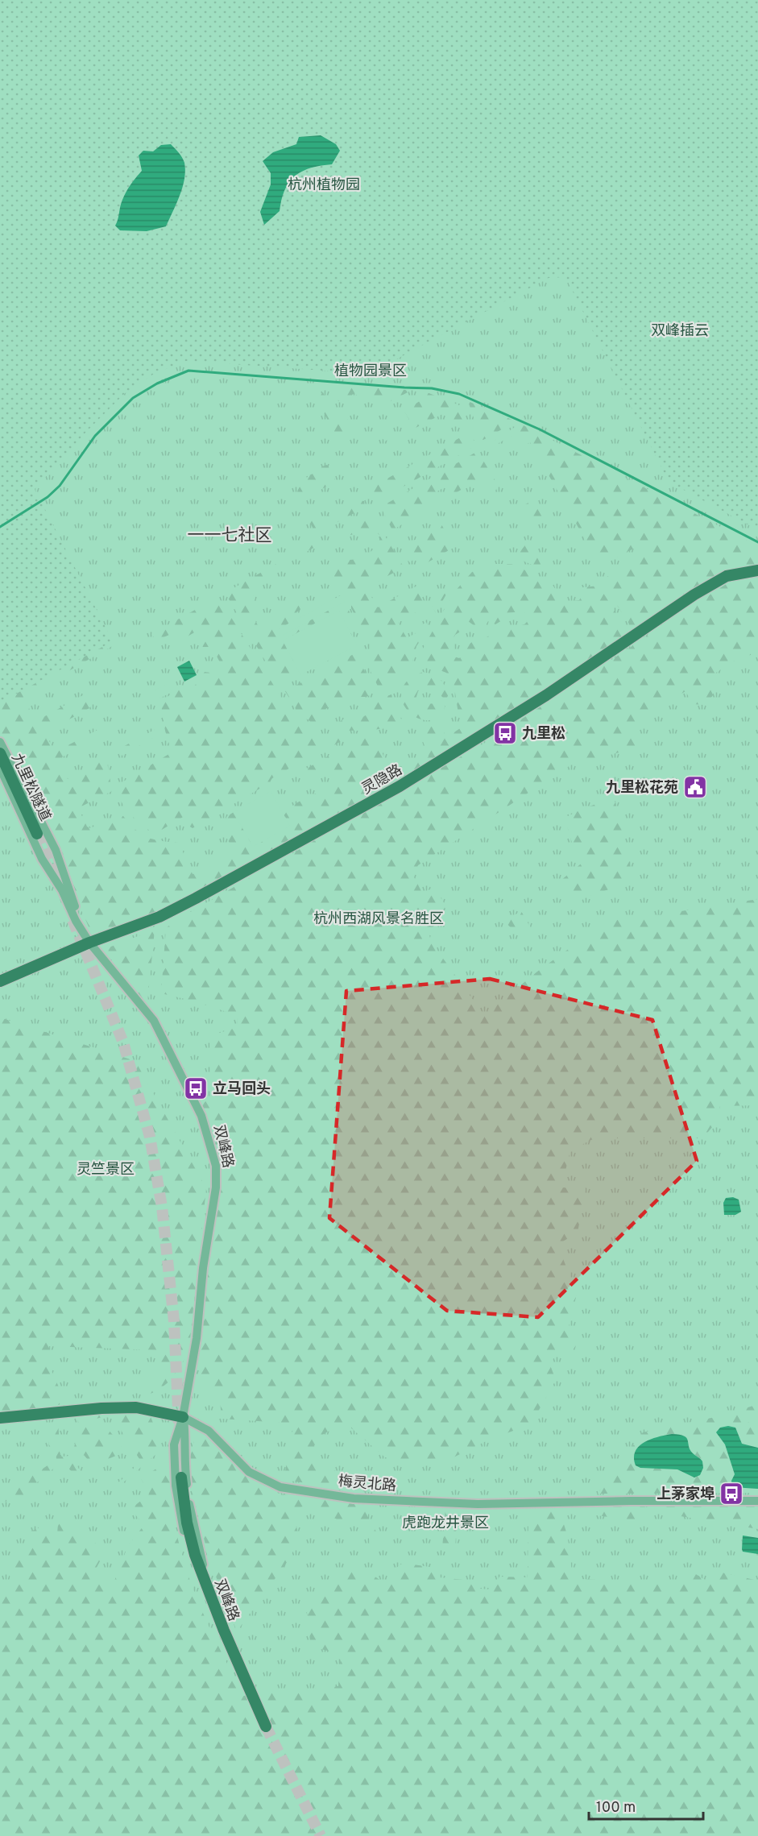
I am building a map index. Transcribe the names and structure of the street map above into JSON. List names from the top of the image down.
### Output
{
  "streets": {
    "main road": [
      "灵隐路",
      "九里松隧道",
      "双峰路",
      "梅灵北路"
    ]
  },
  "crossings": [
    ["灵隐路", "双峰路"],
    ["双峰路", "梅灵北路"]
  ],
  "districts": ["一一七社区"],
  "parks": [
    "杭州植物园",
    "双峰插云",
    "植物园景区",
    "杭州西湖风景名胜区",
    "灵竺景区",
    "虎跑龙井景区"
  ],
  "places": {
    "bus stop": ["九里松", "立马回头", "上茅家埠"],
    "public building": ["九里松花苑"]
  },
  "scale_bar": "100 m"
}
